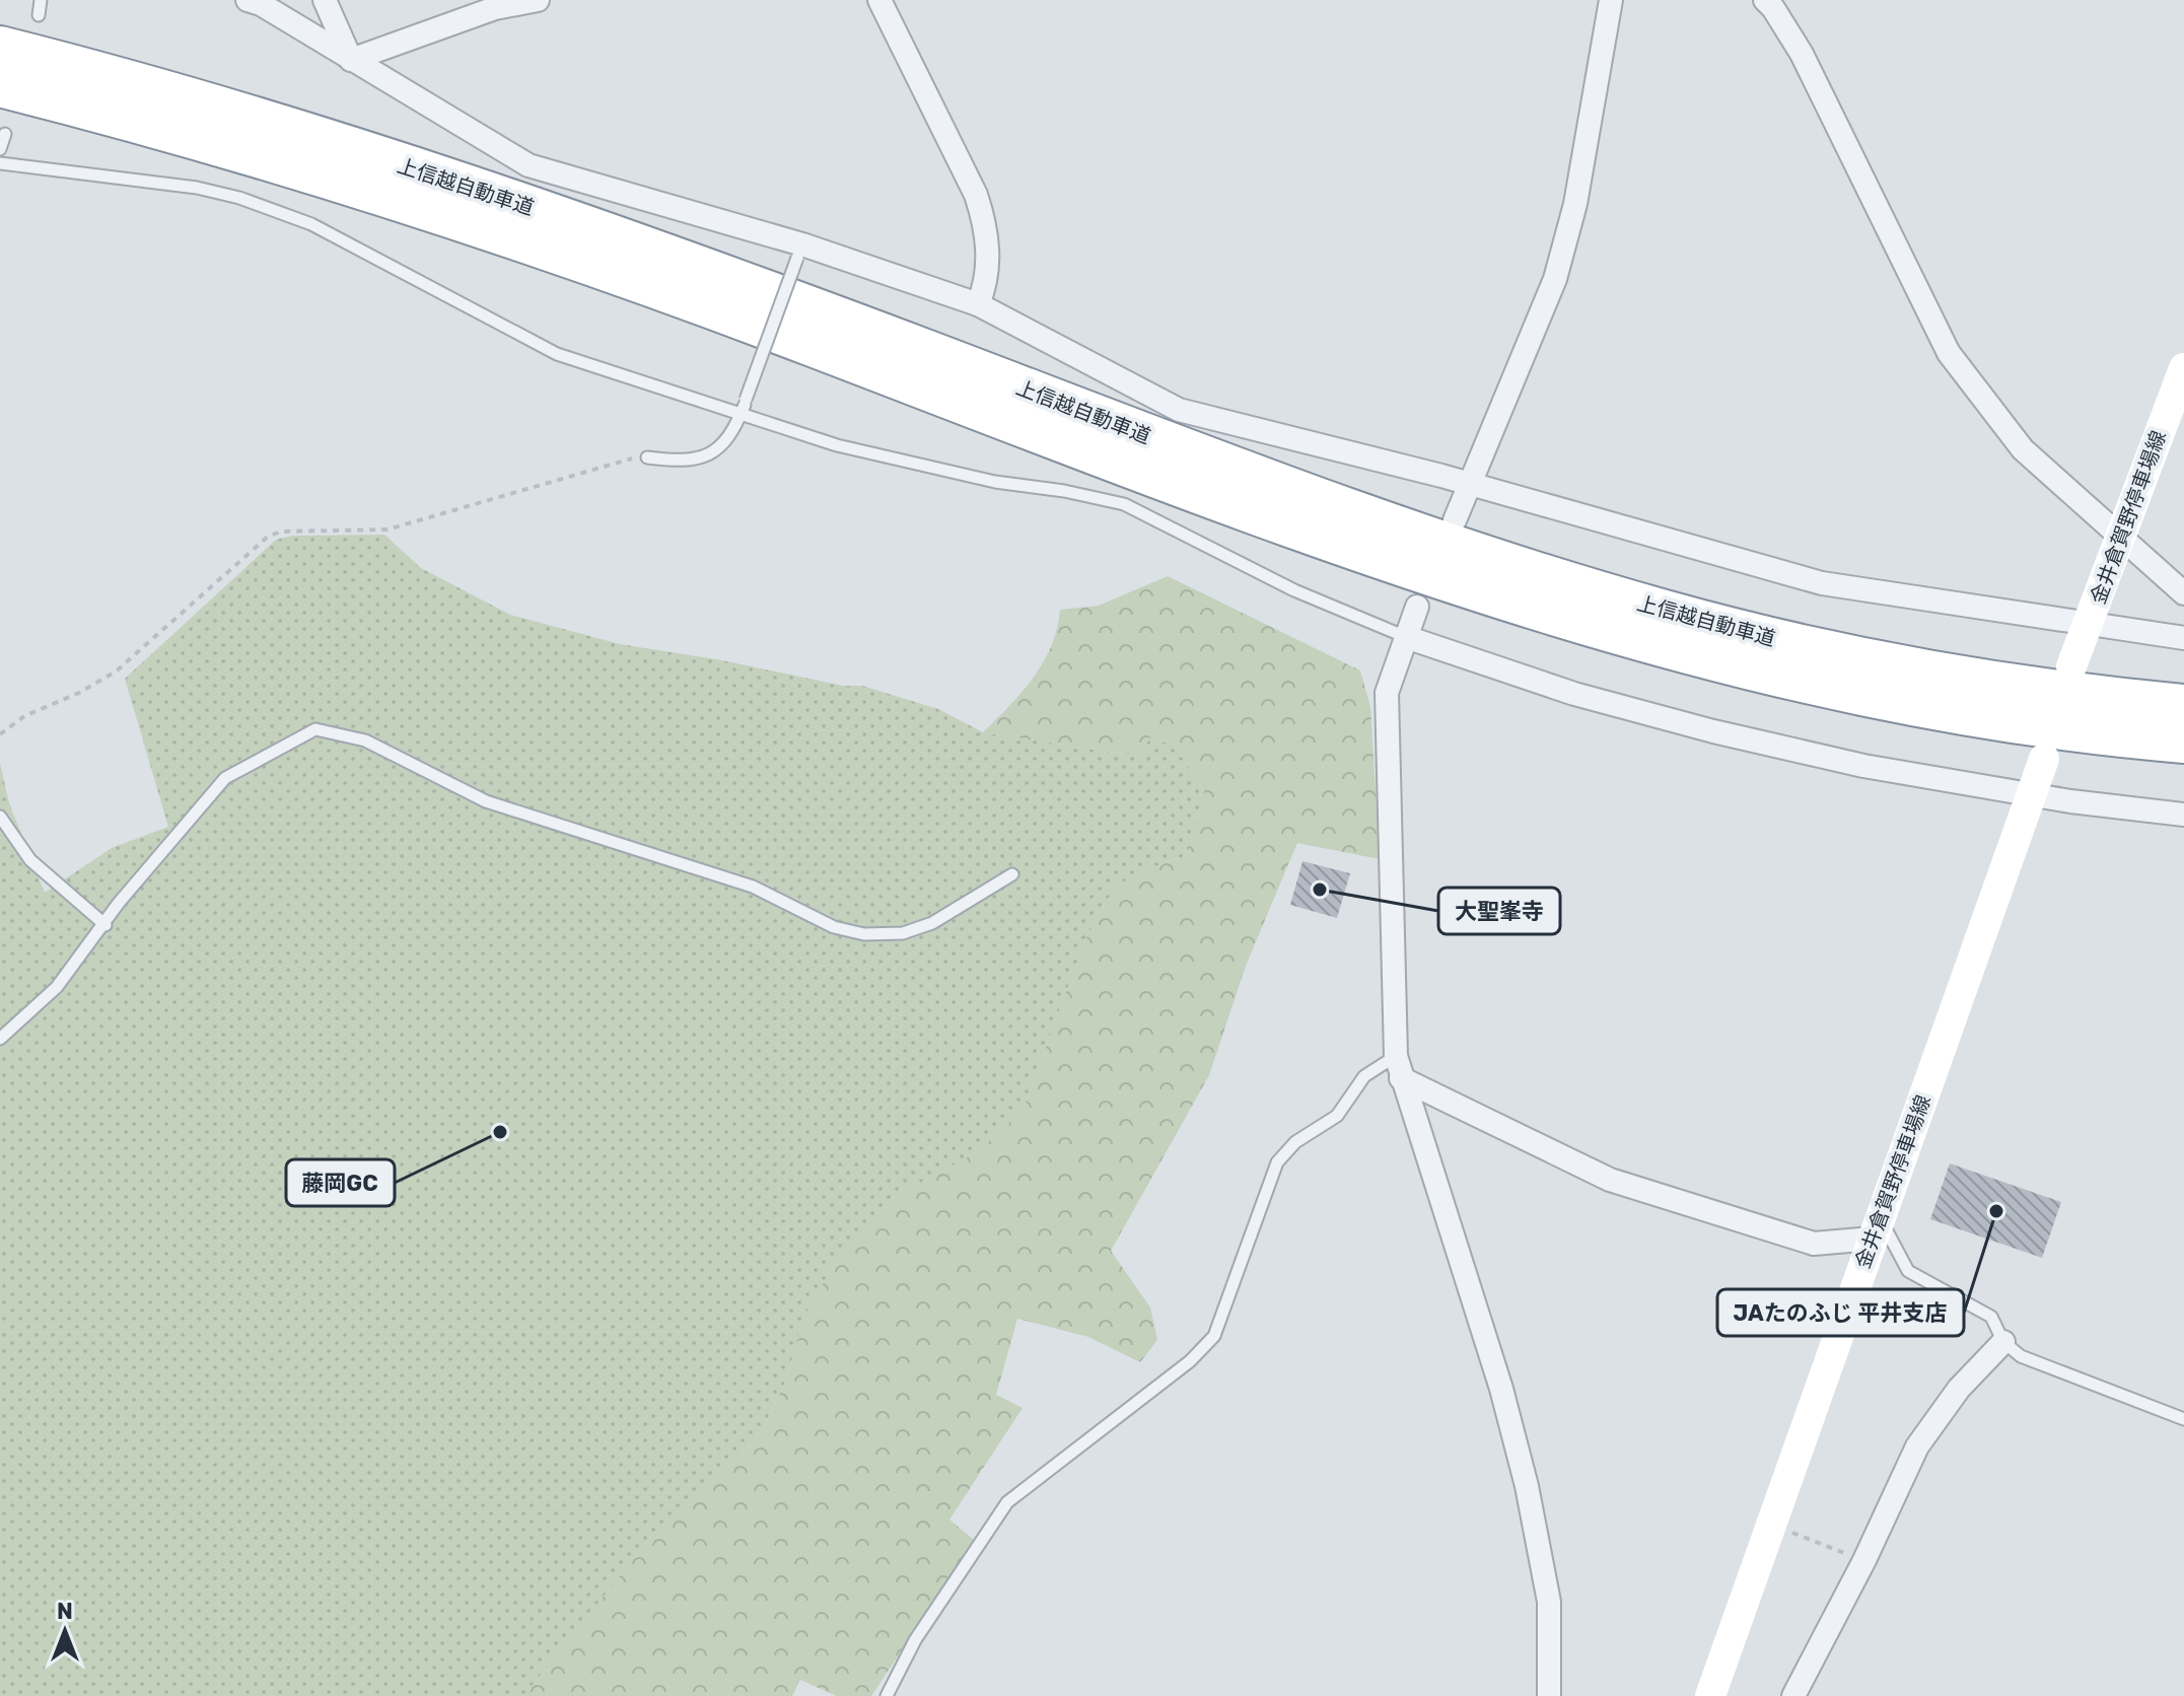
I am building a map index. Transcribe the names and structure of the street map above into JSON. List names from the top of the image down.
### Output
{
  "streets": {
    "highway": ["上信越自動車道"],
    "main road": ["金井倉賀野停車場線"]
  },
  "places": ["大聖峯寺", "藤岡GC", "JAたのふじ 平井支店"],
  "north": "top"
}
